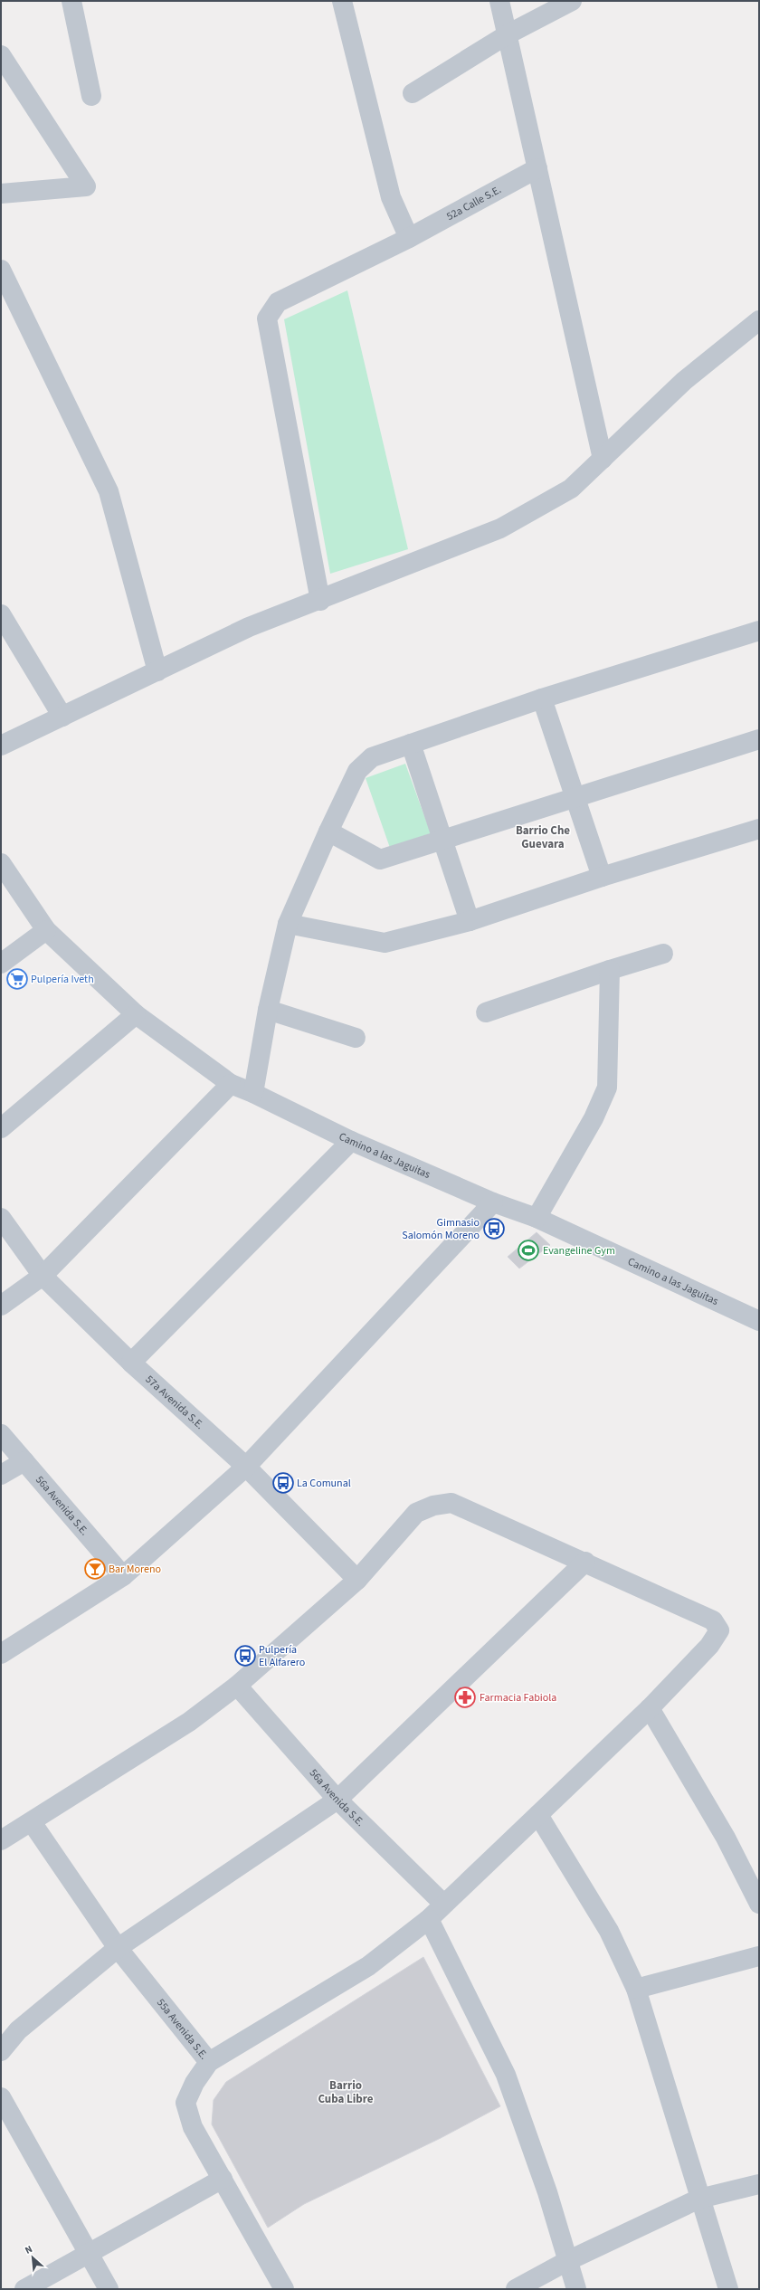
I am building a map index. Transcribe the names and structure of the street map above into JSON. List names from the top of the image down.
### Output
{
  "streets": {
    "street": [
      "52a Calle S.E.",
      "Camino a las Jaguitas",
      "57a Avenida S.E.",
      "56a Avenida S.E.",
      "55a Avenida S.E."
    ]
  },
  "districts": ["Barrio Che Guevara", "Barrio Cuba Libre"],
  "places": {
    "supermarket": ["Pulpería Iveth"],
    "bus stop": ["Gimnasio Salomón Moreno", "La Comunal", "Pulpería El Alfarero"],
    "sports": ["Evangeline Gym"],
    "bar": ["Bar Moreno"],
    "pharmacy": ["Farmacia Fabiola"]
  },
  "north": "top left"
}
